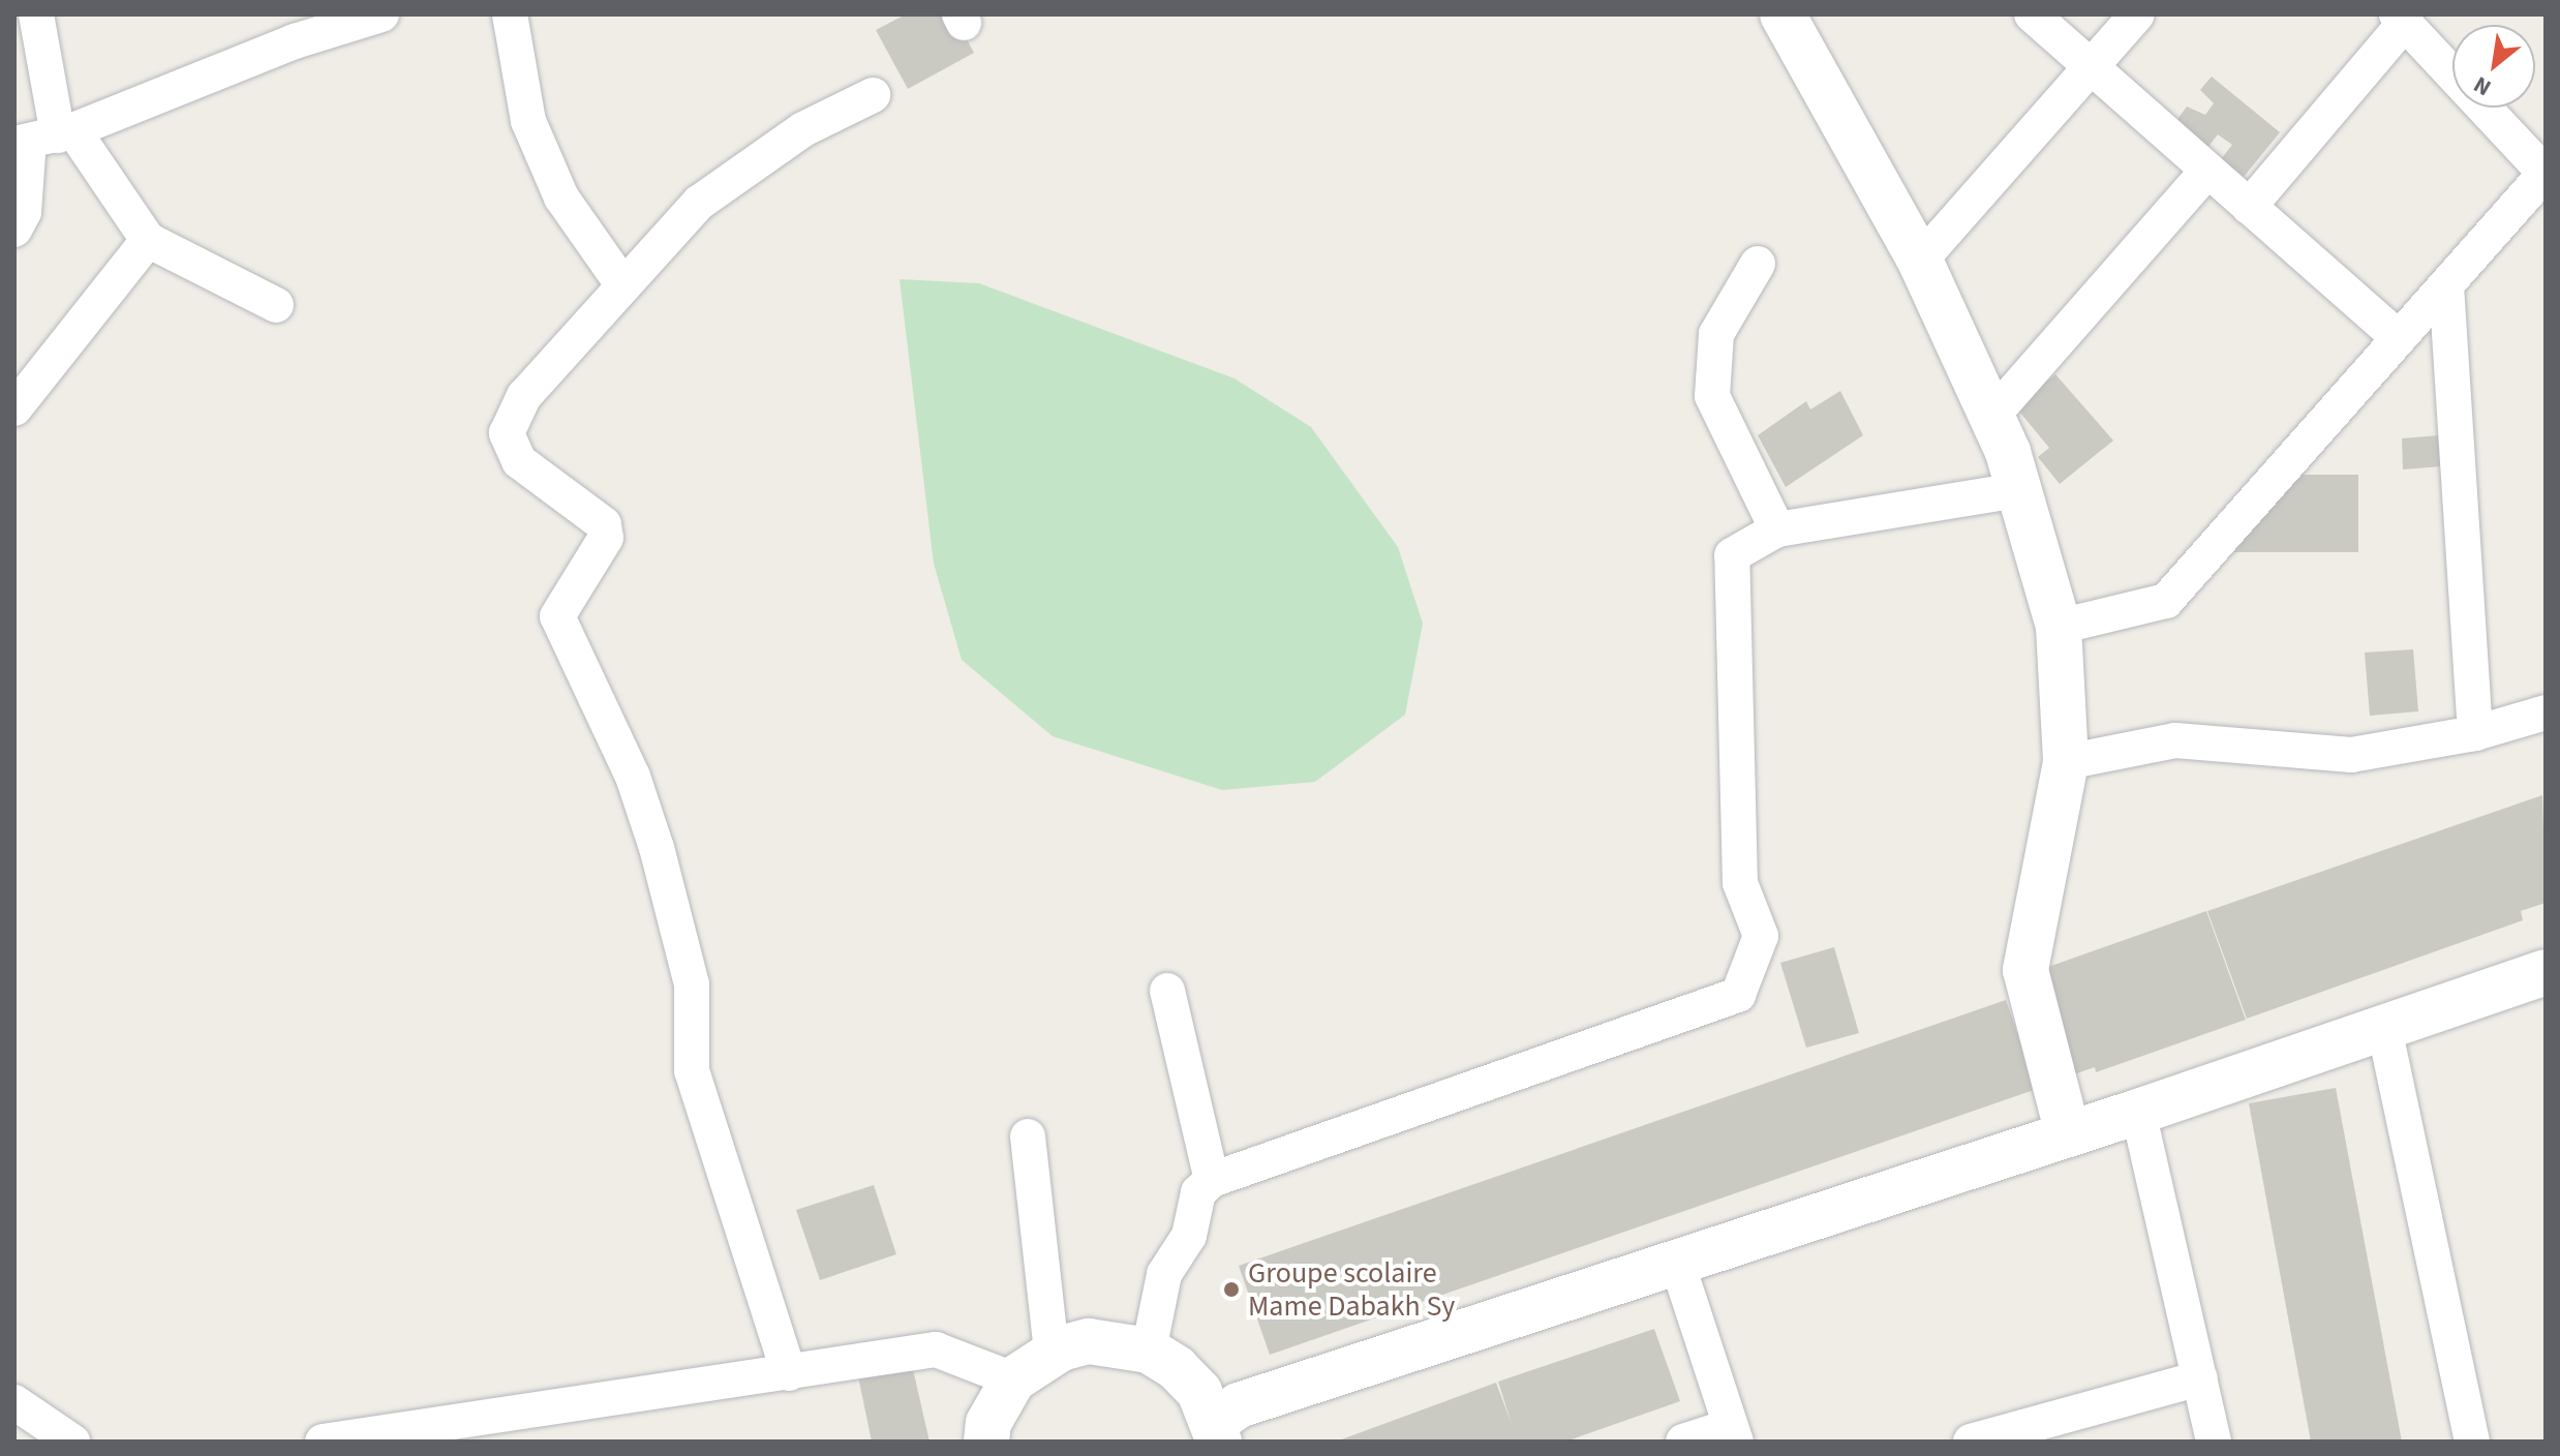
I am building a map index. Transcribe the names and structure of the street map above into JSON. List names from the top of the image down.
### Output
{
  "places": ["Groupe scolaire Mame Dabakh Sy"],
  "north": "bottom left"
}
